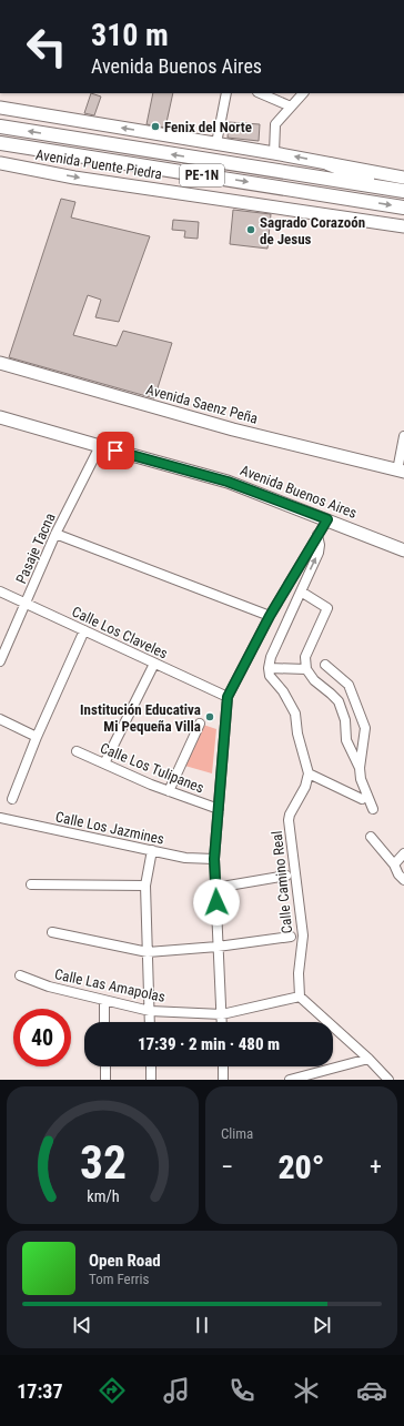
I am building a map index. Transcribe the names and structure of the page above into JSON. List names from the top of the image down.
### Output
{
  "streets": {
    "highway": ["PE-1N"],
    "main road": ["Avenida Puente Piedra", "Avenida Saenz Peña", "Avenida Buenos Aires"],
    "street": [
      "Pasaje Tacna",
      "Calle Los Claveles",
      "Calle Los Tulipanes",
      "Calle Los Jazmines",
      "Calle Camino Real",
      "Calle Las Amapolas"
    ]
  },
  "crossings": [
    ["Avenida Buenos Aires", "Pasaje Tacna"],
    ["Pasaje Tacna", "Calle Los Claveles"],
    ["Calle Camino Real", "Calle Las Amapolas"]
  ],
  "places": ["Fenix del Norte", "Sagrado Corazoón de Jesus", "Institución Educativa Mi Pequeña Villa"],
  "page": {
    "turn": ["310 m", "Avenida Buenos Aires"],
    "limit": "40",
    "trip": "17:39 · 2 min · 480 m",
    "tile": "Clima",
    "heat": ["−", "20°", "+"],
    "song": ["Open Road", "Tom Ferris"],
    "tabs": "17:37",
    "gauge": ["32", "km/h"]
  }
}
